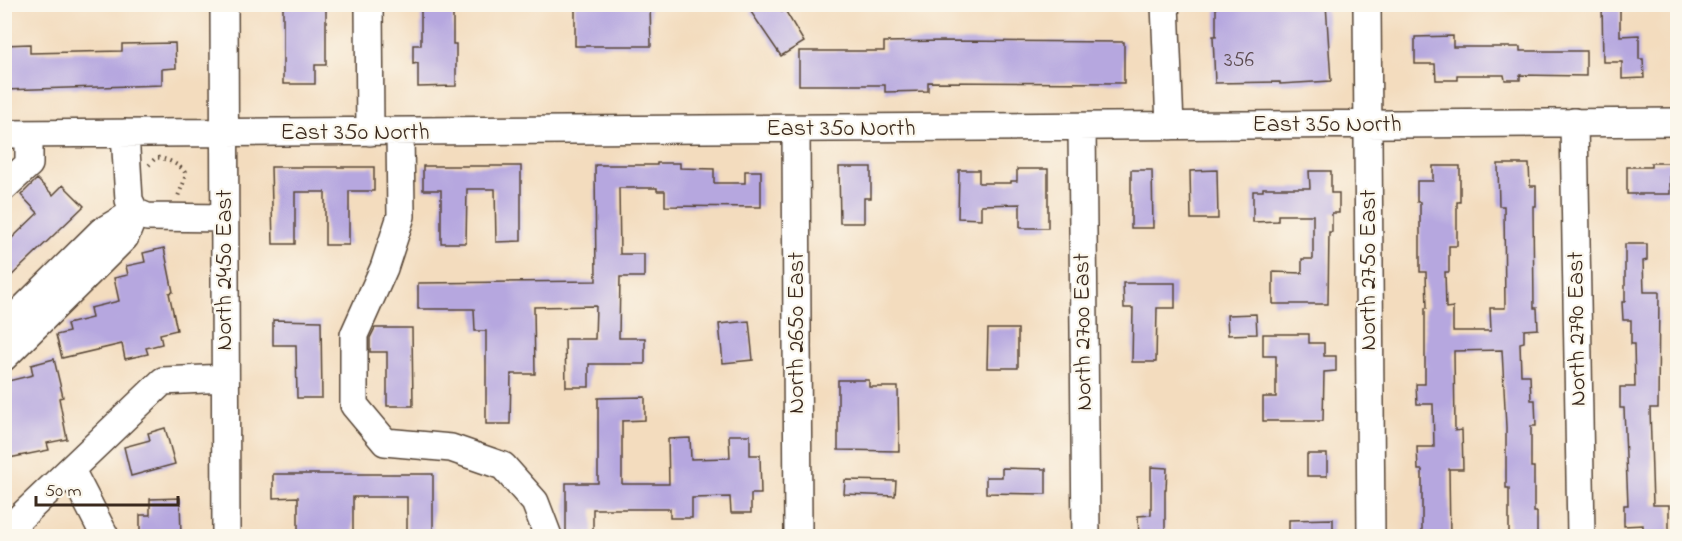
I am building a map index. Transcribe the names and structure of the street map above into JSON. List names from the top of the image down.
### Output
{
  "streets": {
    "street": [
      "East 350 North",
      "North 2450 East",
      "North 2750 East",
      "North 2790 East",
      "North 2700 East",
      "North 2650 East"
    ]
  },
  "crossings": [
    ["East 350 North", "North 2450 East"],
    ["East 350 North", "North 2750 East"],
    ["East 350 North", "North 2790 East"],
    ["East 350 North", "North 2700 East"],
    ["East 350 North", "North 2650 East"]
  ],
  "house_numbers": ["356"],
  "scale_bar": "50 m"
}
